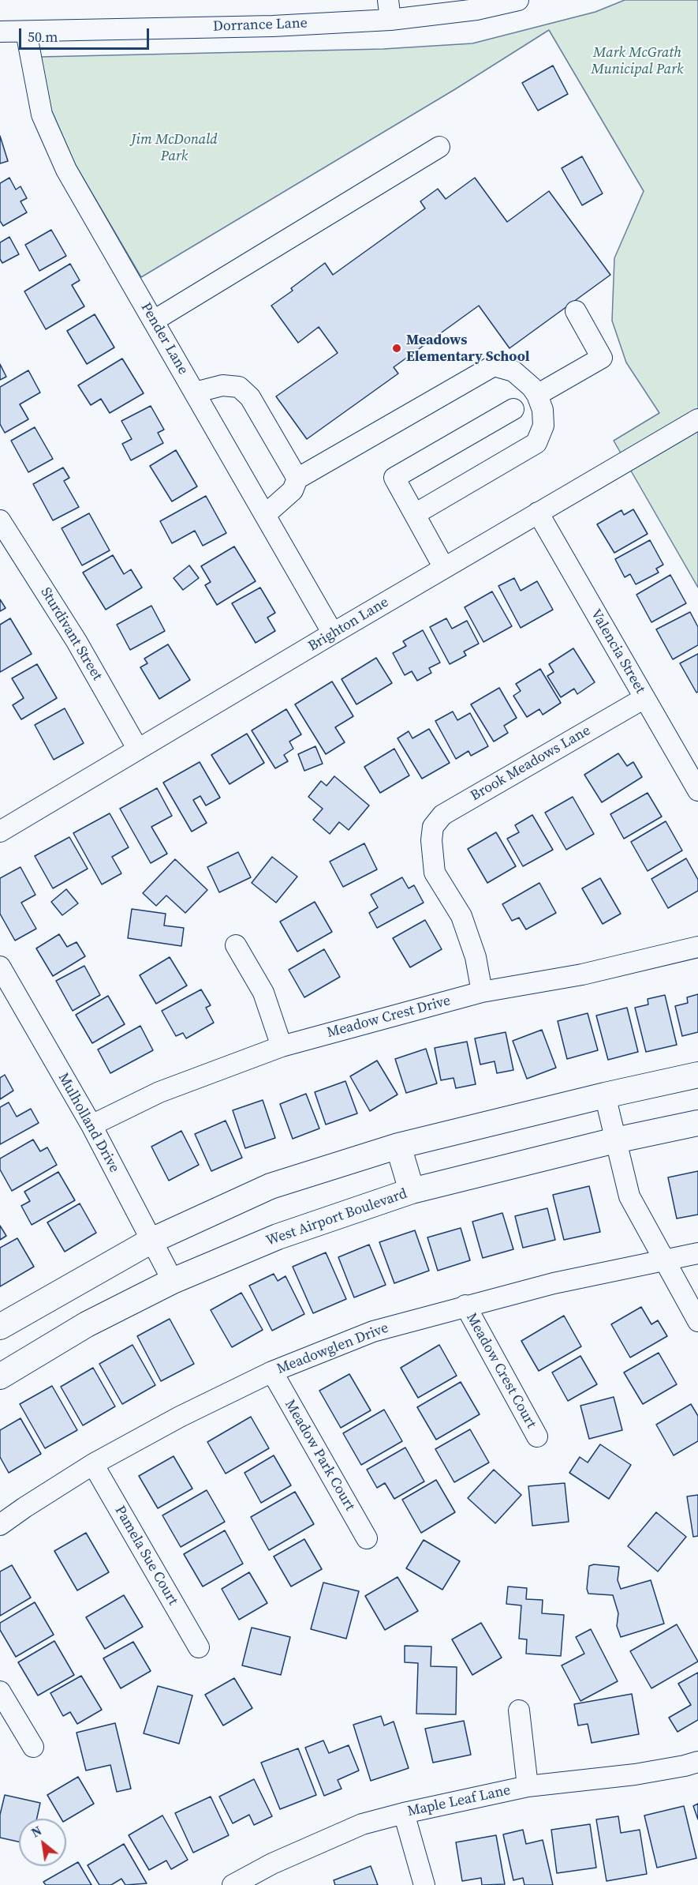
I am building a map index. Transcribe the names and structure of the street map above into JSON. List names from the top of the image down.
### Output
{
  "streets": {
    "main road": ["West Airport Boulevard"],
    "street": [
      "Dorrance Lane",
      "Pender Lane",
      "Brighton Lane",
      "Sturdivant Street",
      "Valencia Street",
      "Brook Meadows Lane",
      "Meadow Crest Drive",
      "Mulholland Drive",
      "Meadowglen Drive",
      "Meadow Crest Court",
      "Meadow Park Court",
      "Pamela Sue Court",
      "Maple Leaf Lane"
    ]
  },
  "crossings": [
    ["Dorrance Lane", "Pender Lane"],
    ["Pender Lane", "Brighton Lane"],
    ["Brighton Lane", "Sturdivant Street"],
    ["Brighton Lane", "Valencia Street"],
    ["Valencia Street", "Brook Meadows Lane"],
    ["Brook Meadows Lane", "Meadow Crest Drive"],
    ["Meadow Crest Drive", "Mulholland Drive"],
    ["Mulholland Drive", "West Airport Boulevard"],
    ["Meadowglen Drive", "Meadow Crest Court"],
    ["Meadowglen Drive", "Meadow Park Court"],
    ["Meadowglen Drive", "Pamela Sue Court"]
  ],
  "parks": ["Mark McGrath Municipal Park", "Jim McDonald Park"],
  "places": ["Meadows Elementary School"],
  "scale_bar": "50 m",
  "north": "top left"
}
